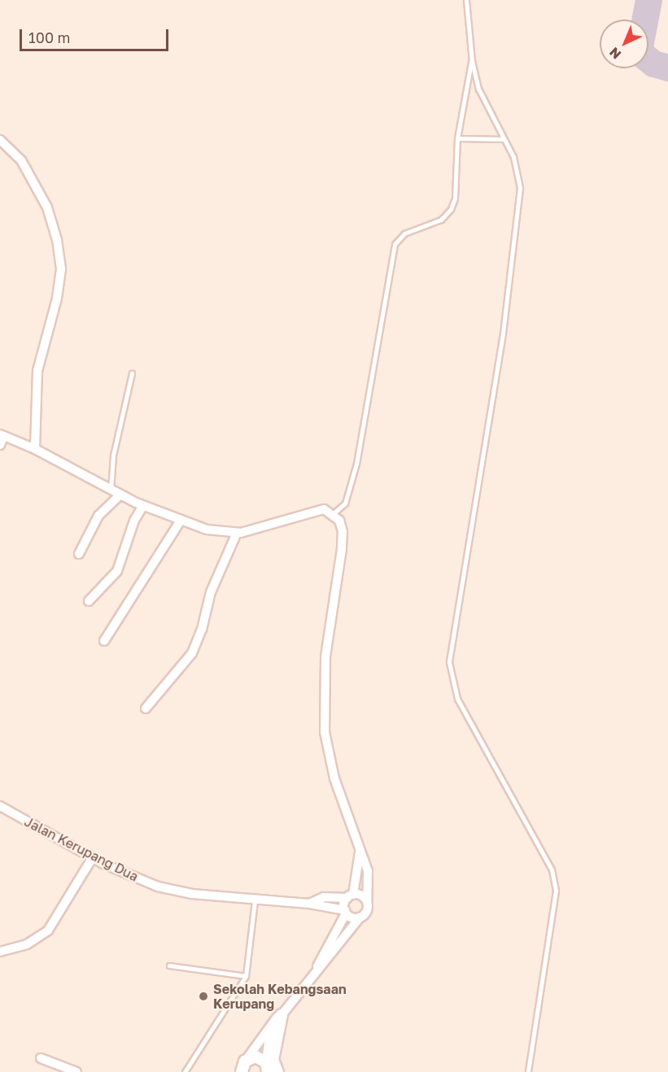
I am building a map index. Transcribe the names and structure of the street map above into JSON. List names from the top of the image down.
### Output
{
  "streets": {
    "street": ["Jalan Kerupang Dua"]
  },
  "places": ["Sekolah Kebangsaan Kerupang"],
  "scale_bar": "100 m",
  "north": "bottom left"
}
